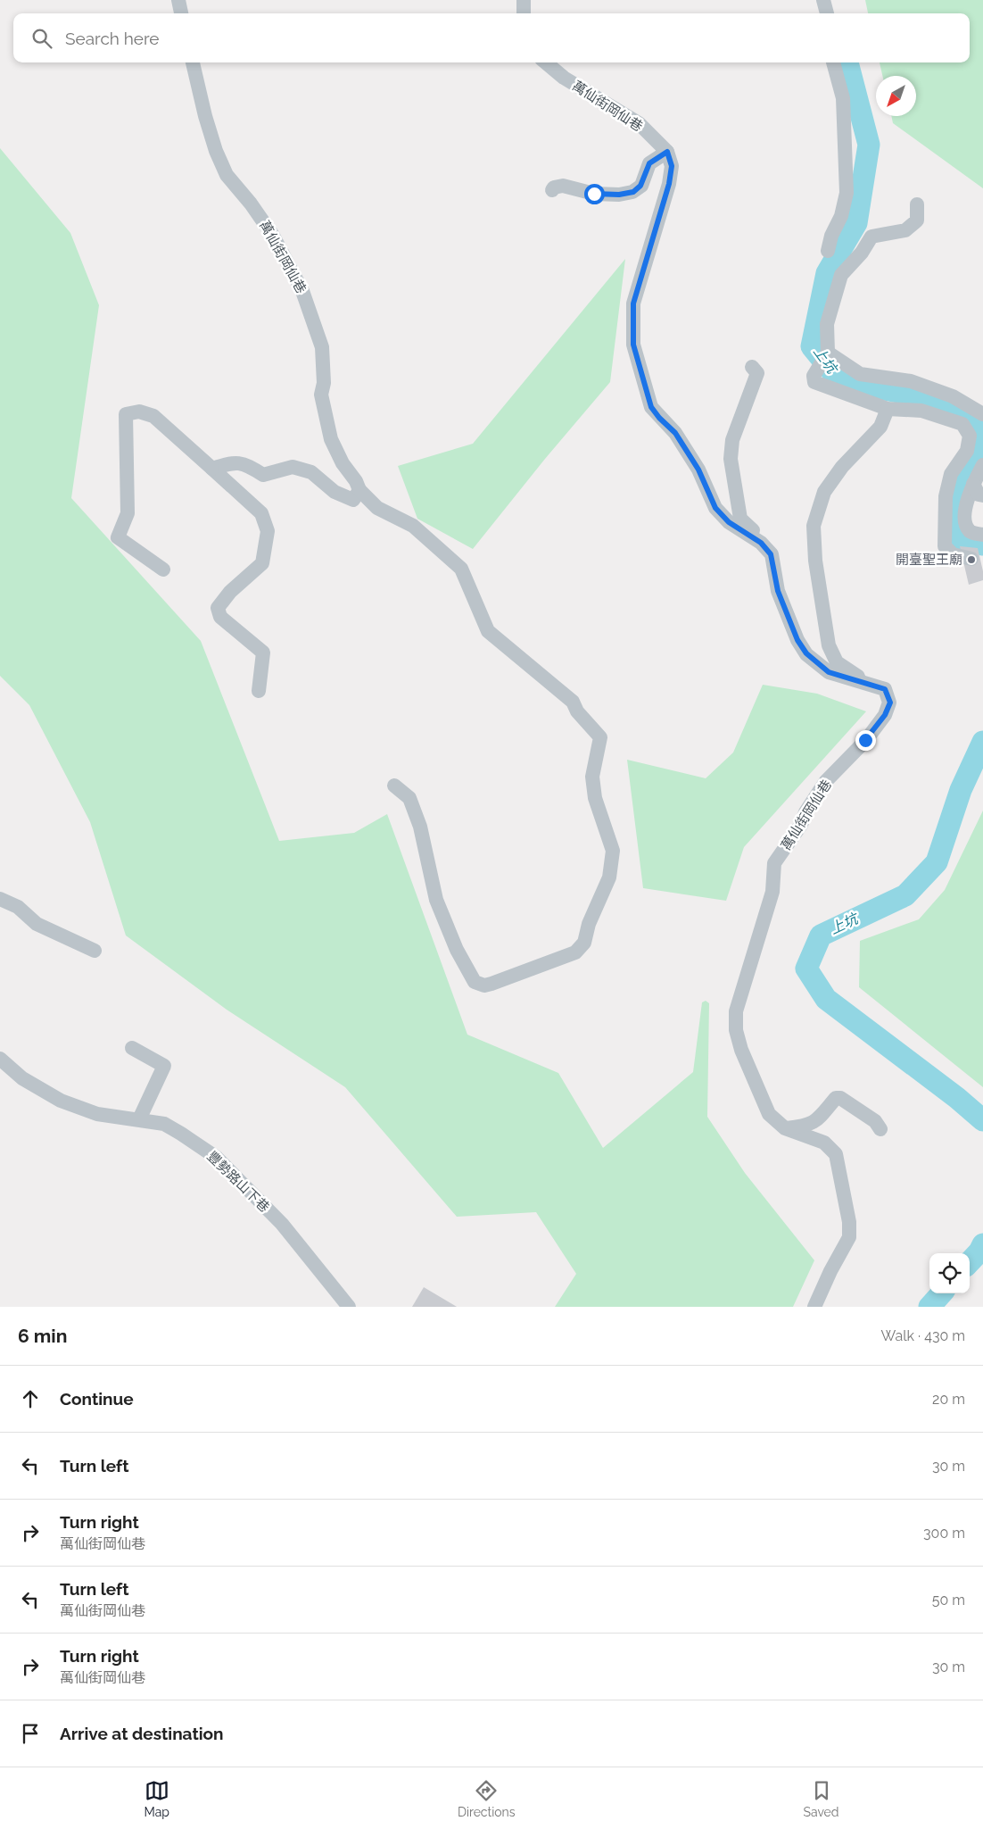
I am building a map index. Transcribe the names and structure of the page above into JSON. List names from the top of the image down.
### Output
{
  "streets": {
    "street": ["萬仙街岡仙巷", "豐勢路山下巷"]
  },
  "water": ["上坑"],
  "places": ["開臺聖王廟"],
  "north": "bottom left",
  "page": {
    "search": "Search here",
    "heading": ["6 min", "Walk · 430 m"],
    "list": [
      ["Continue", "20 m"],
      ["Turn left", "30 m"],
      ["Turn right", "萬仙街岡仙巷", "300 m"],
      ["Turn left", "萬仙街岡仙巷", "50 m"],
      ["Turn right", "萬仙街岡仙巷", "30 m"],
      "Arrive at destination"
    ],
    "nav": ["Map", "Directions", "Saved"]
  }
}
